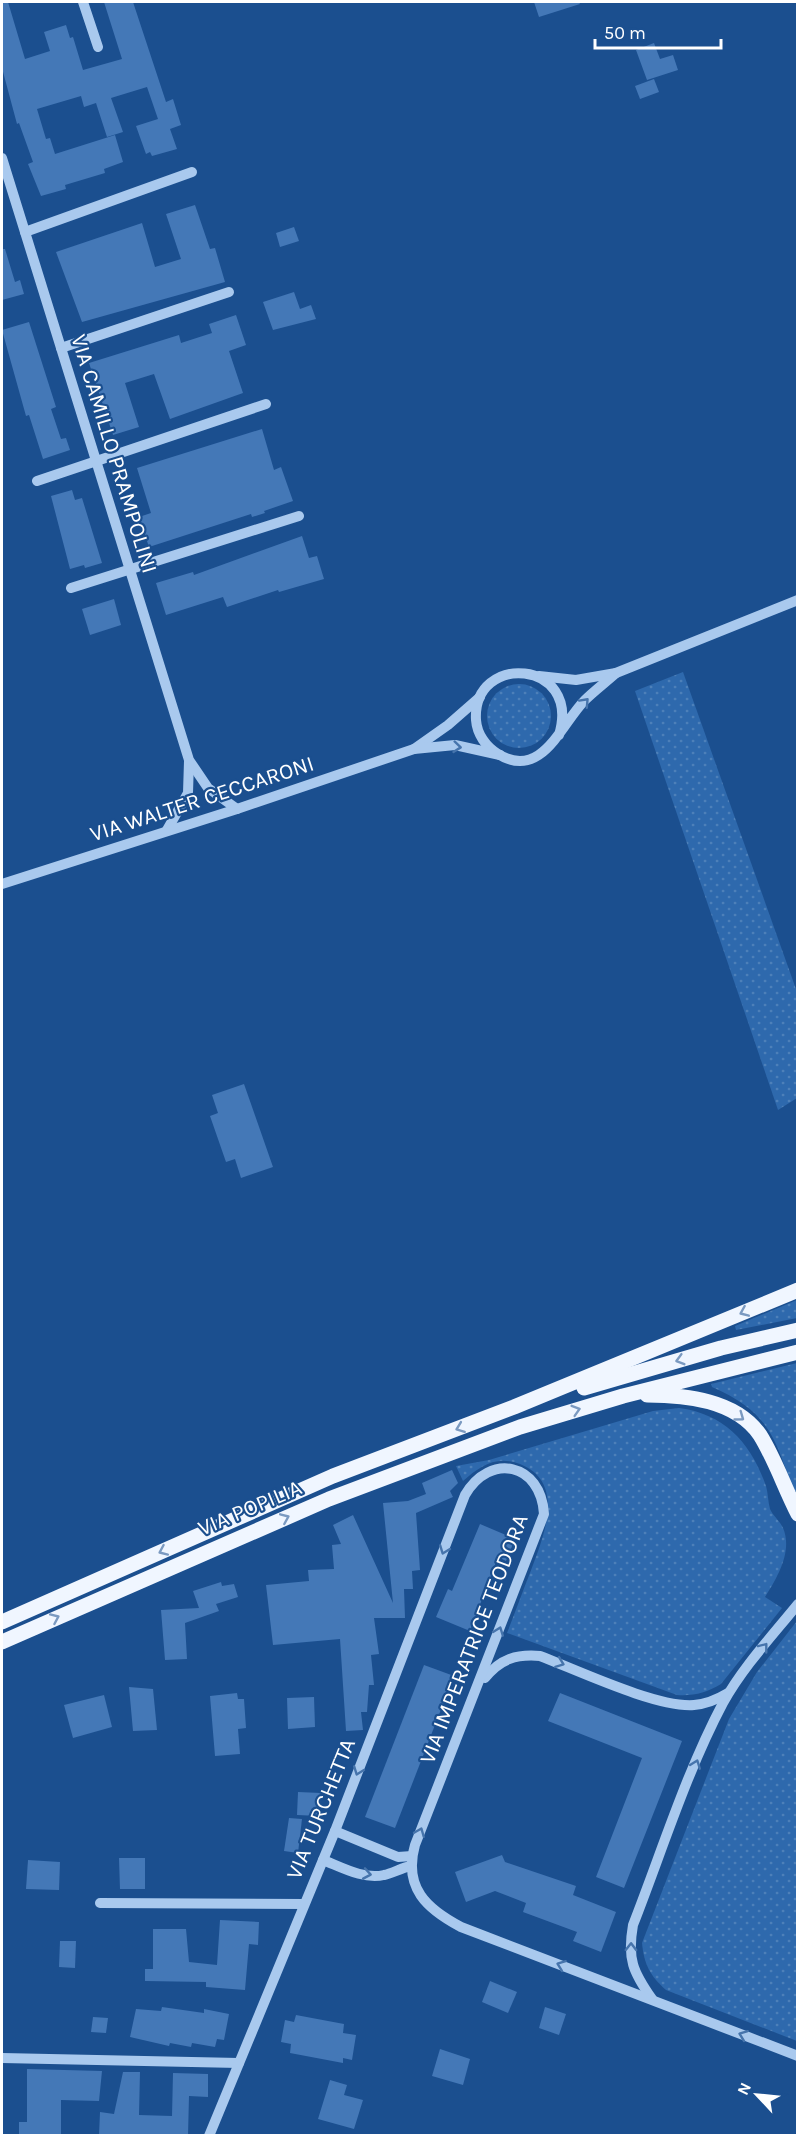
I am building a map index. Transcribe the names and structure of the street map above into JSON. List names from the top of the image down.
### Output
{
  "streets": {
    "main road": ["VIA POPILIA"],
    "street": [
      "VIA CAMILLO PRAMPOLINI",
      "VIA WALTER CECCARONI",
      "VIA IMPERATRICE TEODORA",
      "VIA TURCHETTA"
    ]
  },
  "crossings": [
    ["VIA CAMILLO PRAMPOLINI", "VIA WALTER CECCARONI"],
    ["VIA IMPERATRICE TEODORA", "VIA TURCHETTA"]
  ],
  "one_way": ["VIA TURCHETTA"],
  "scale_bar": "50 m",
  "north": "top left"
}
